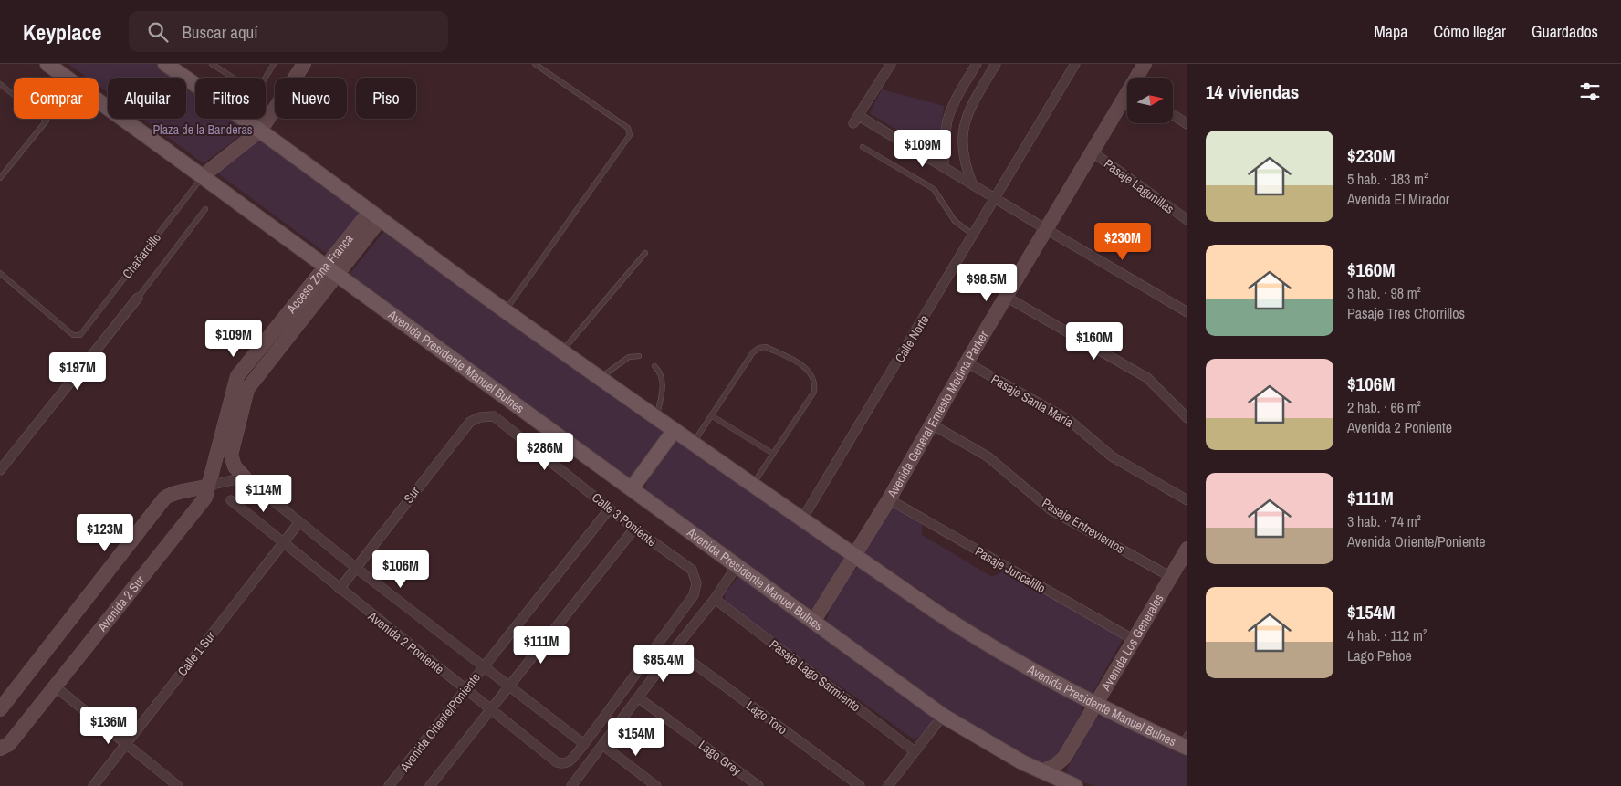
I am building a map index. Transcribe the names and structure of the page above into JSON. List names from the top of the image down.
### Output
{
  "streets": {
    "main road": ["Avenida Presidente Manuel Bulnes"],
    "street": [
      "Pasaje Lagunillas",
      "Acceso Zona Franca",
      "Calle Norte",
      "Pasaje Santa María",
      "Avenida General Ernesto Medina Parker",
      "Sur",
      "Calle 3 Poniente",
      "Pasaje Entrevientos",
      "Pasaje Juncalillo",
      "Avenida 2 Sur",
      "Avenida Los Generales",
      "Avenida 2 Poniente",
      "Calle 1 Sur",
      "Pasaje Lago Sarmiento",
      "Lago Toro",
      "Avenida Oriente/Poniente",
      "Lago Grey"
    ],
    "lane": ["Chañarcillo"]
  },
  "crossings": [
    ["Pasaje Lagunillas", "Avenida General Ernesto Medina Parker"],
    ["Chañarcillo", "Avenida Presidente Manuel Bulnes"],
    ["Acceso Zona Franca", "Avenida Presidente Manuel Bulnes"],
    ["Acceso Zona Franca", "Avenida 2 Sur"],
    ["Calle Norte", "Avenida Presidente Manuel Bulnes"],
    ["Avenida Presidente Manuel Bulnes", "Avenida General Ernesto Medina Parker"],
    ["Avenida Presidente Manuel Bulnes", "Avenida Los Generales"],
    ["Pasaje Santa María", "Avenida General Ernesto Medina Parker"],
    ["Avenida General Ernesto Medina Parker", "Pasaje Entrevientos"],
    ["Avenida General Ernesto Medina Parker", "Pasaje Juncalillo"],
    ["Sur", "Calle 3 Poniente"],
    ["Sur", "Avenida 2 Poniente"],
    ["Calle 3 Poniente", "Avenida 2 Poniente"],
    ["Calle 3 Poniente", "Avenida Oriente/Poniente"],
    ["Pasaje Entrevientos", "Avenida Los Generales"],
    ["Pasaje Juncalillo", "Avenida Los Generales"],
    ["Avenida 2 Poniente", "Calle 1 Sur"],
    ["Avenida 2 Poniente", "Avenida Oriente/Poniente"]
  ],
  "parks": ["Plaza de la Banderas"],
  "north": "right",
  "page": {
    "header": "Keyplace",
    "search": "Buscar aquí",
    "nav": ["Mapa", "Cómo llegar", "Guardados"],
    "heading": "14 viviendas",
    "chip": [
      "Comprar",
      "Alquilar",
      "Filtros",
      "Nuevo",
      "Piso"
    ],
    "list": [
      {
        "name": "$230M",
        "note": "5 hab. · 183 m² · Avenida El Mirador"
      },
      {
        "name": "$160M",
        "note": "3 hab. · 98 m² · Pasaje Tres Chorrillos"
      },
      {
        "name": "$106M",
        "note": "2 hab. · 66 m² · Avenida 2 Poniente"
      },
      {
        "name": "$111M",
        "note": "3 hab. · 74 m² · Avenida Oriente/Poniente"
      },
      {
        "name": "$154M",
        "note": "4 hab. · 112 m² · Lago Pehoe"
      }
    ],
    "price": [
      "$109M",
      "$230M",
      "$98.5M",
      "$109M",
      "$160M",
      "$197M",
      "$286M",
      "$114M",
      "$123M",
      "$106M",
      "$111M",
      "$85.4M",
      "$136M",
      "$154M"
    ]
  }
}
